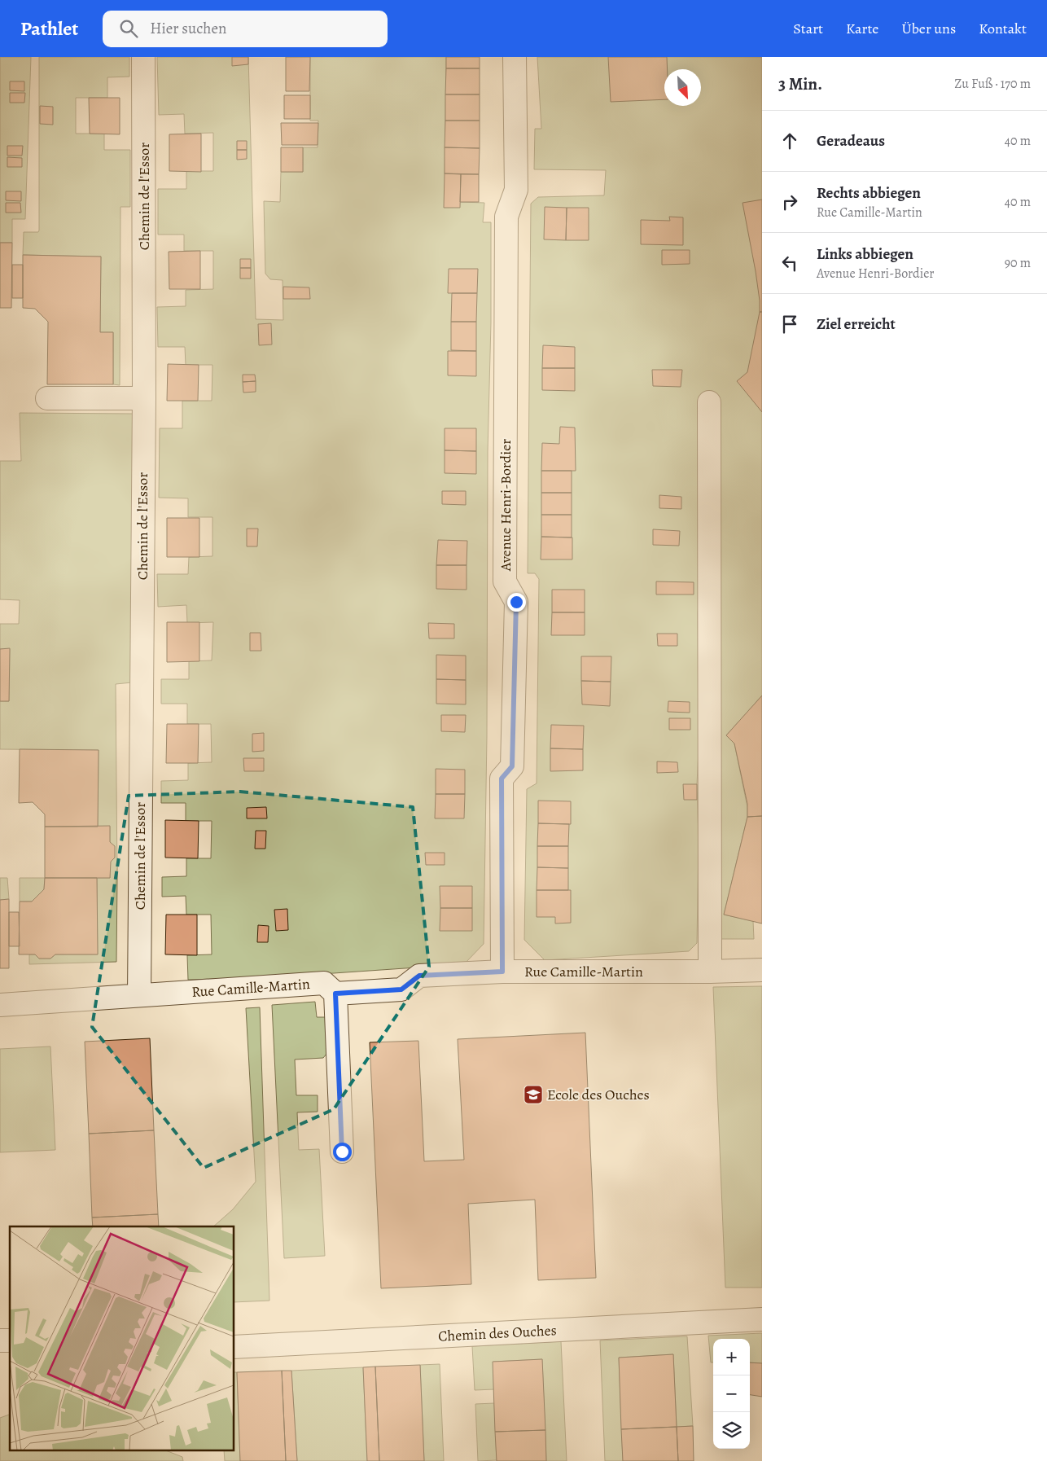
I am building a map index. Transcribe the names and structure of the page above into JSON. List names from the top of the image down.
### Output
{
  "streets": {
    "street": [
      "Chemin de l'Essor",
      "Avenue Henri-Bordier",
      "Rue Camille-Martin",
      "Chemin des Ouches"
    ]
  },
  "crossings": [
    ["Chemin de l'Essor", "Rue Camille-Martin"],
    ["Avenue Henri-Bordier", "Rue Camille-Martin"]
  ],
  "places": {
    "school or university": ["Ecole des Ouches"]
  },
  "north": "bottom right",
  "page": {
    "header": "Pathlet",
    "search": "Hier suchen",
    "nav": [
      "Start",
      "Karte",
      "Über uns",
      "Kontakt"
    ],
    "heading": ["3 Min.", "Zu Fuß · 170 m"],
    "list": [
      ["Geradeaus", "40 m"],
      ["Rechts abbiegen", "Rue Camille-Martin", "40 m"],
      ["Links abbiegen", "Avenue Henri-Bordier", "90 m"],
      "Ziel erreicht"
    ],
    "map_buttons": ["+", "−"]
  }
}
